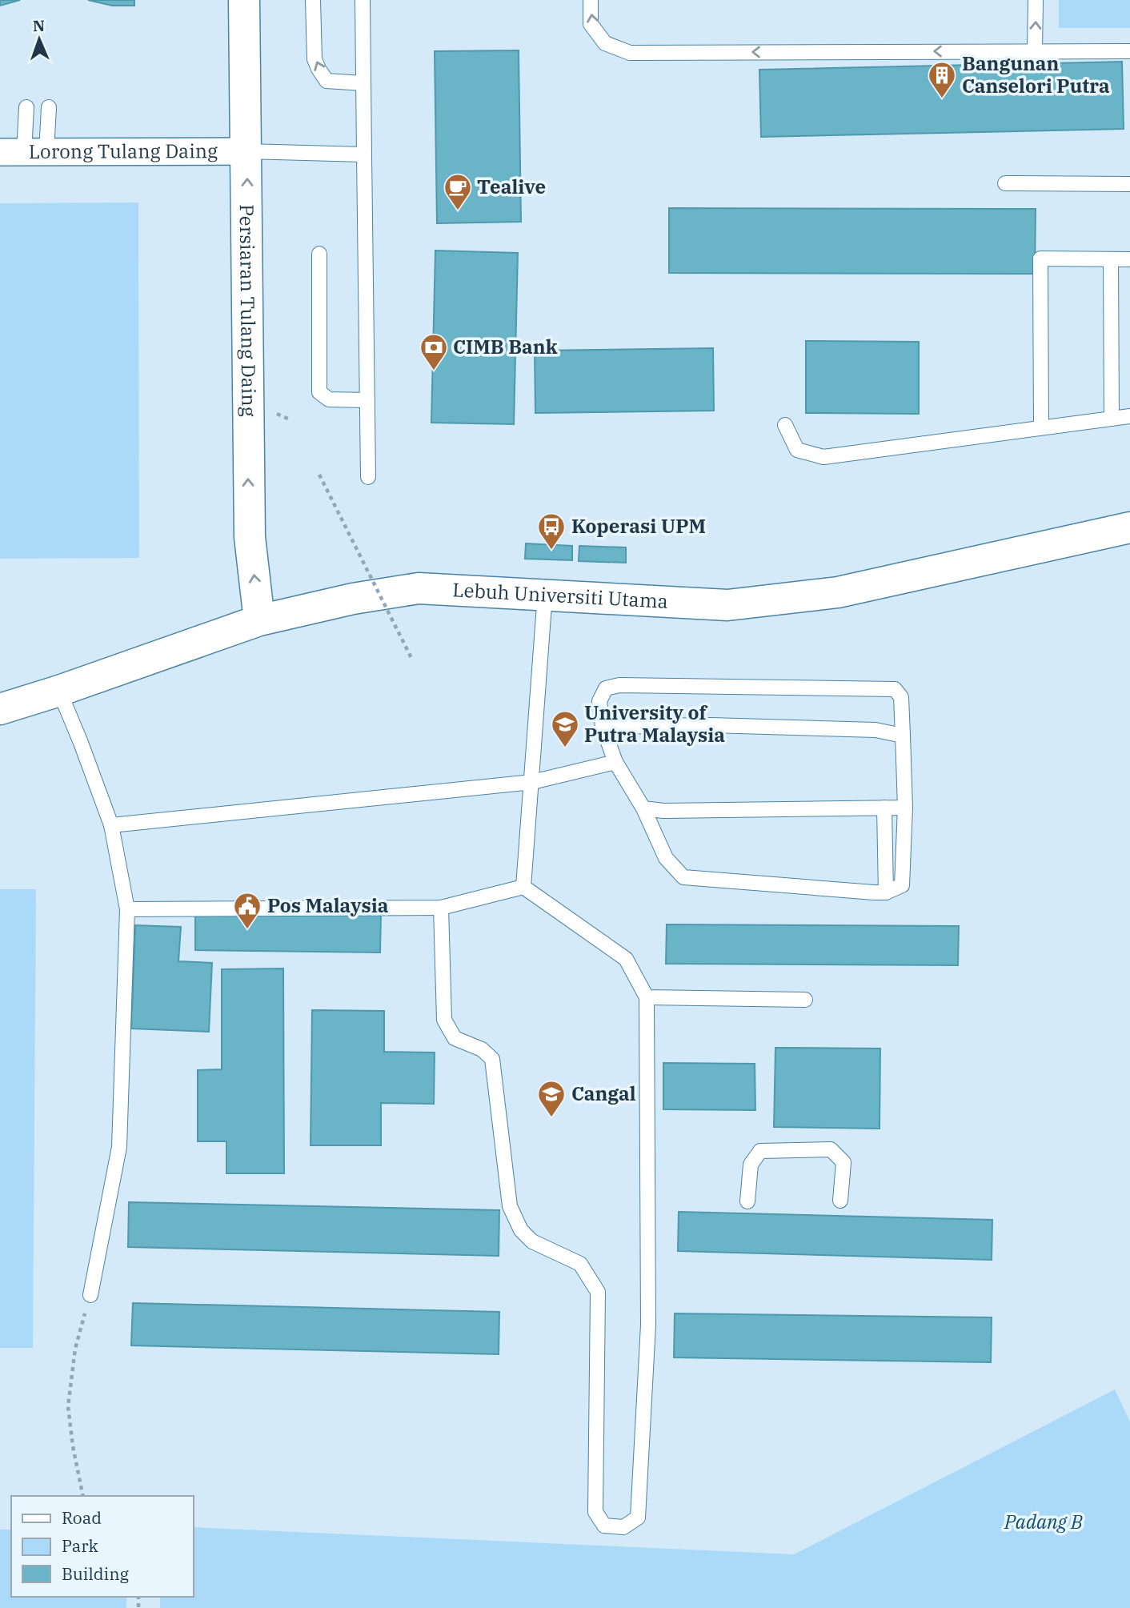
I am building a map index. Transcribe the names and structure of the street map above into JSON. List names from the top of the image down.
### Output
{
  "streets": {
    "street": ["Lorong Tulang Daing", "Persiaran Tulang Daing", "Lebuh Universiti Utama"]
  },
  "crossings": [
    ["Lorong Tulang Daing", "Persiaran Tulang Daing"],
    ["Persiaran Tulang Daing", "Lebuh Universiti Utama"]
  ],
  "one_way": ["Persiaran Tulang Daing"],
  "parks": ["Padang B"],
  "places": {
    "building": ["Bangunan Canselori Putra"],
    "cafe": ["Tealive"],
    "bank": ["CIMB Bank"],
    "bus stop": ["Koperasi UPM"],
    "school or university": ["University of Putra Malaysia", "Cangal"],
    "public building": ["Pos Malaysia"]
  },
  "legend": ["Road", "Park", "Building"],
  "north": "top"
}
